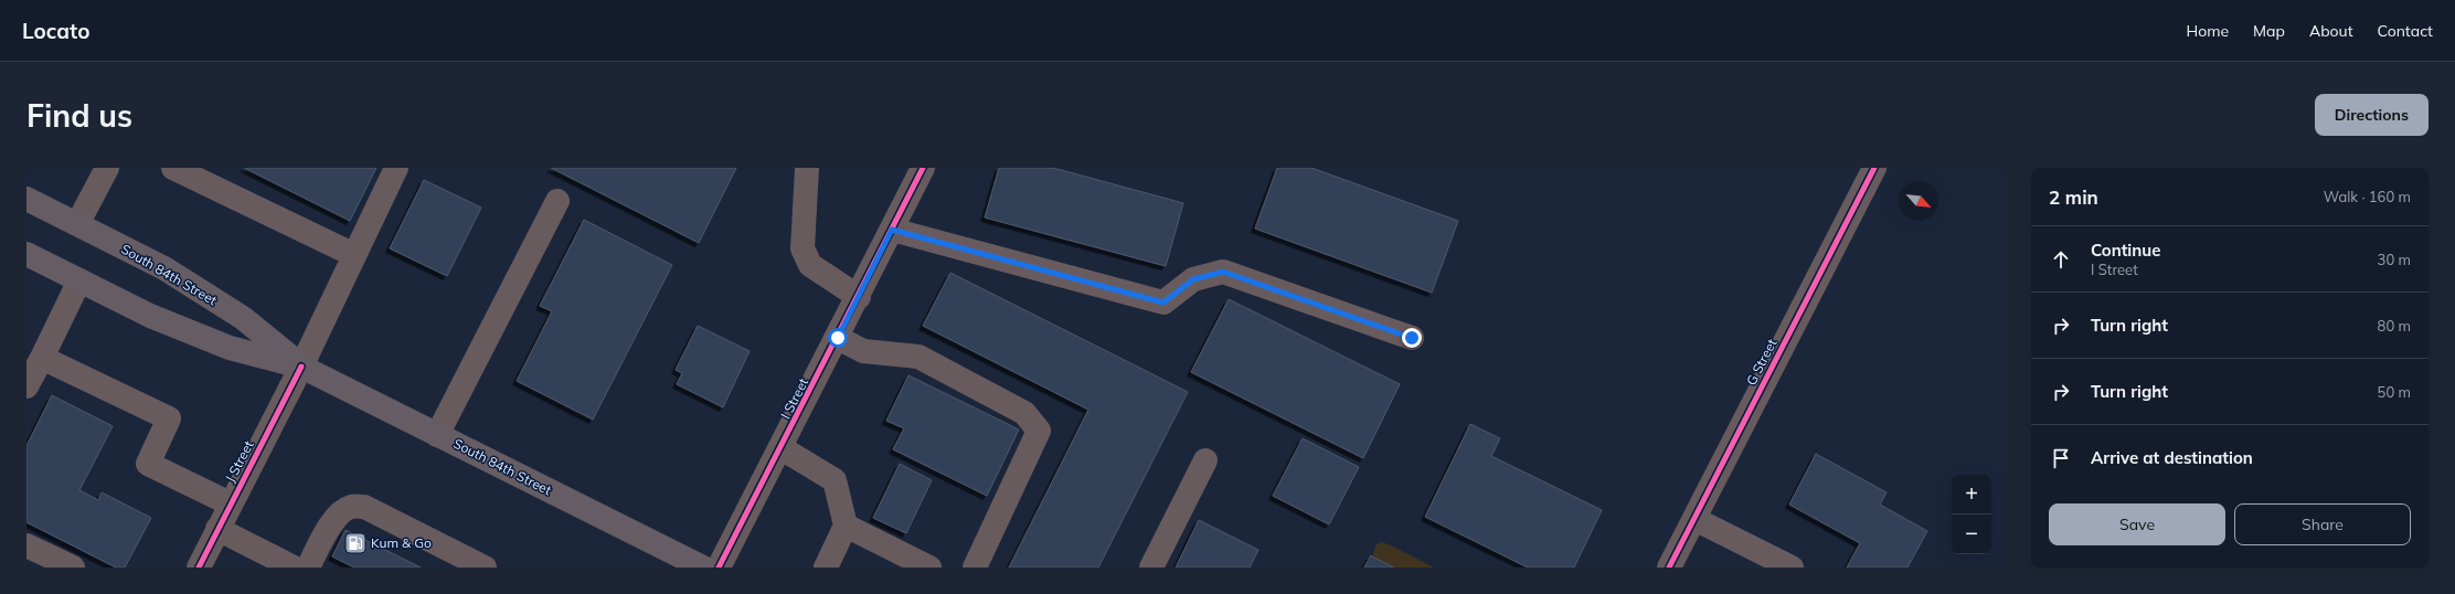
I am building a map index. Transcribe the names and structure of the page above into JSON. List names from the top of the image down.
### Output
{
  "streets": {
    "main road": ["South 84th Street"],
    "street": ["G Street", "I Street", "J Street"]
  },
  "crossings": [
    ["South 84th Street", "J Street"]
  ],
  "places": {
    "fuel station": ["Kum & Go"]
  },
  "north": "bottom right",
  "page": {
    "header": "Locato",
    "nav": [
      "Home",
      "Map",
      "About",
      "Contact"
    ],
    "buttons": [
      "Directions",
      ["Save", "Share"]
    ],
    "title": "Find us",
    "heading": ["2 min", "Walk · 160 m"],
    "list": [
      ["Continue", "I Street", "30 m"],
      ["Turn right", "80 m"],
      ["Turn right", "50 m"],
      "Arrive at destination"
    ],
    "map_buttons": ["+", "−"]
  }
}
